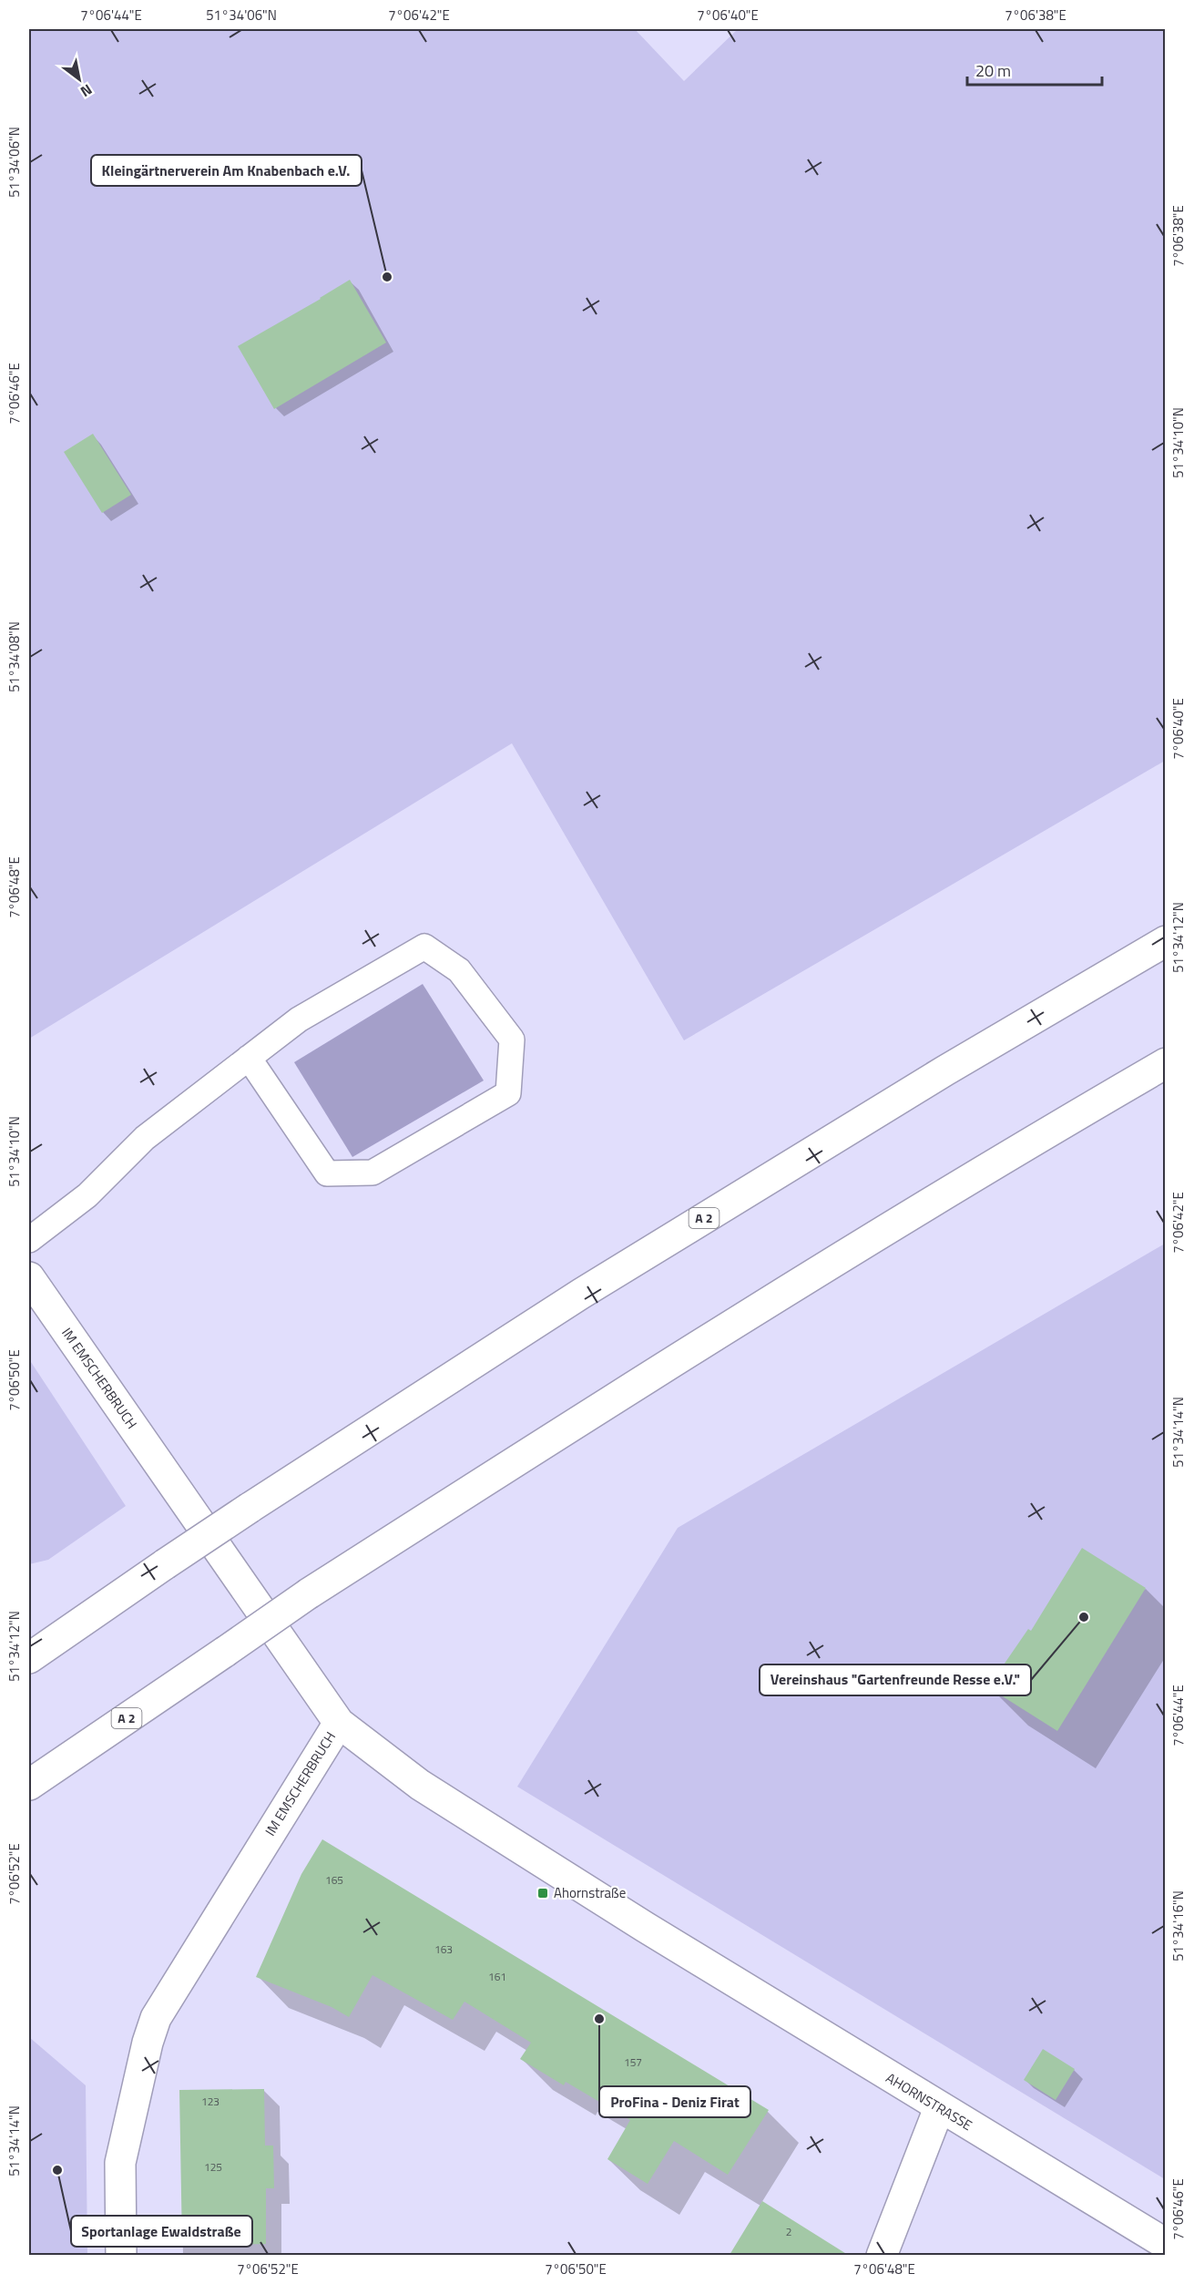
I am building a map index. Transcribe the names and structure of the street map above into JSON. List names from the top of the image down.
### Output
{
  "streets": {
    "main road": ["A 2", "IM EMSCHERBRUCH", "AHORNSTRASSE"]
  },
  "crossings": [
    ["IM EMSCHERBRUCH", "AHORNSTRASSE"]
  ],
  "places": {
    "other": [
      "Kleingärtnerverein Am Knabenbach e.V.",
      "Vereinshaus \"Gartenfreunde Resse e.V.\"",
      "ProFina - Deniz Firat",
      "Sportanlage Ewaldstraße"
    ],
    "transit": ["Ahornstraße"]
  },
  "house_numbers": [
    "165",
    "163",
    "161",
    "157",
    "123",
    "125",
    "2"
  ],
  "scale_bar": "20 m",
  "north": "bottom right",
  "coordinates": [
    "7°06'44\"E",
    "51°34'06\"N",
    "7°06'42\"E",
    "7°06'40\"E",
    "7°06'38\"E",
    "7°06'46\"E",
    "51°34'10\"N",
    "51°34'08\"N",
    "7°06'48\"E",
    "51°34'12\"N",
    "7°06'50\"E",
    "51°34'14\"N",
    "7°06'52\"E",
    "51°34'16\"N"
  ]
}
